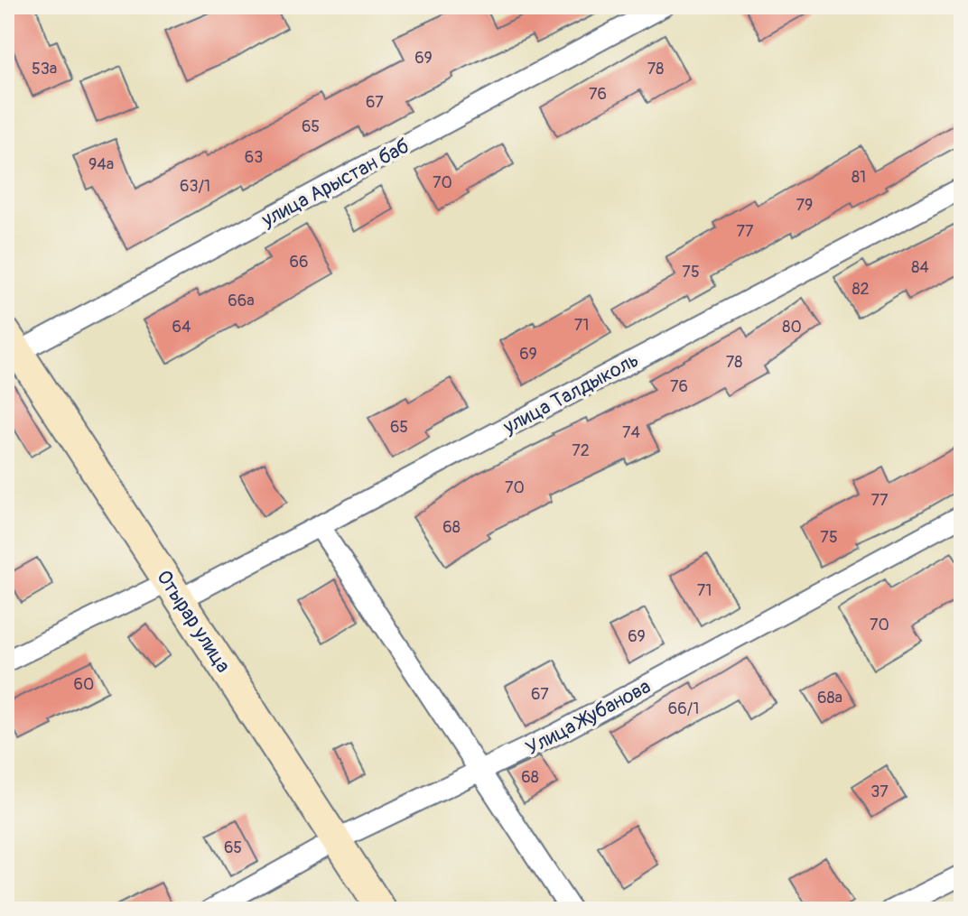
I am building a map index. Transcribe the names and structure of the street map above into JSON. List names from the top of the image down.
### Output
{
  "streets": {
    "street": [
      "улица Арыстан баб",
      "улица Талдыколь",
      "Отырар улица",
      "Улица Жубанова"
    ]
  },
  "crossings": [
    ["улица Арыстан баб", "Отырар улица"],
    ["улица Талдыколь", "Отырар улица"],
    ["Отырар улица", "Улица Жубанова"]
  ],
  "house_numbers": [
    "69",
    "53а",
    "78",
    "76",
    "67",
    "65",
    "63",
    "94а",
    "81",
    "70",
    "63/1",
    "79",
    "77",
    "66",
    "84",
    "75",
    "82",
    "66а",
    "71",
    "64",
    "80",
    "69",
    "78",
    "76",
    "65",
    "74",
    "72",
    "70",
    "77",
    "68",
    "75",
    "71",
    "70",
    "69",
    "60",
    "67",
    "68а",
    "66/1",
    "68",
    "37",
    "65"
  ]
}
